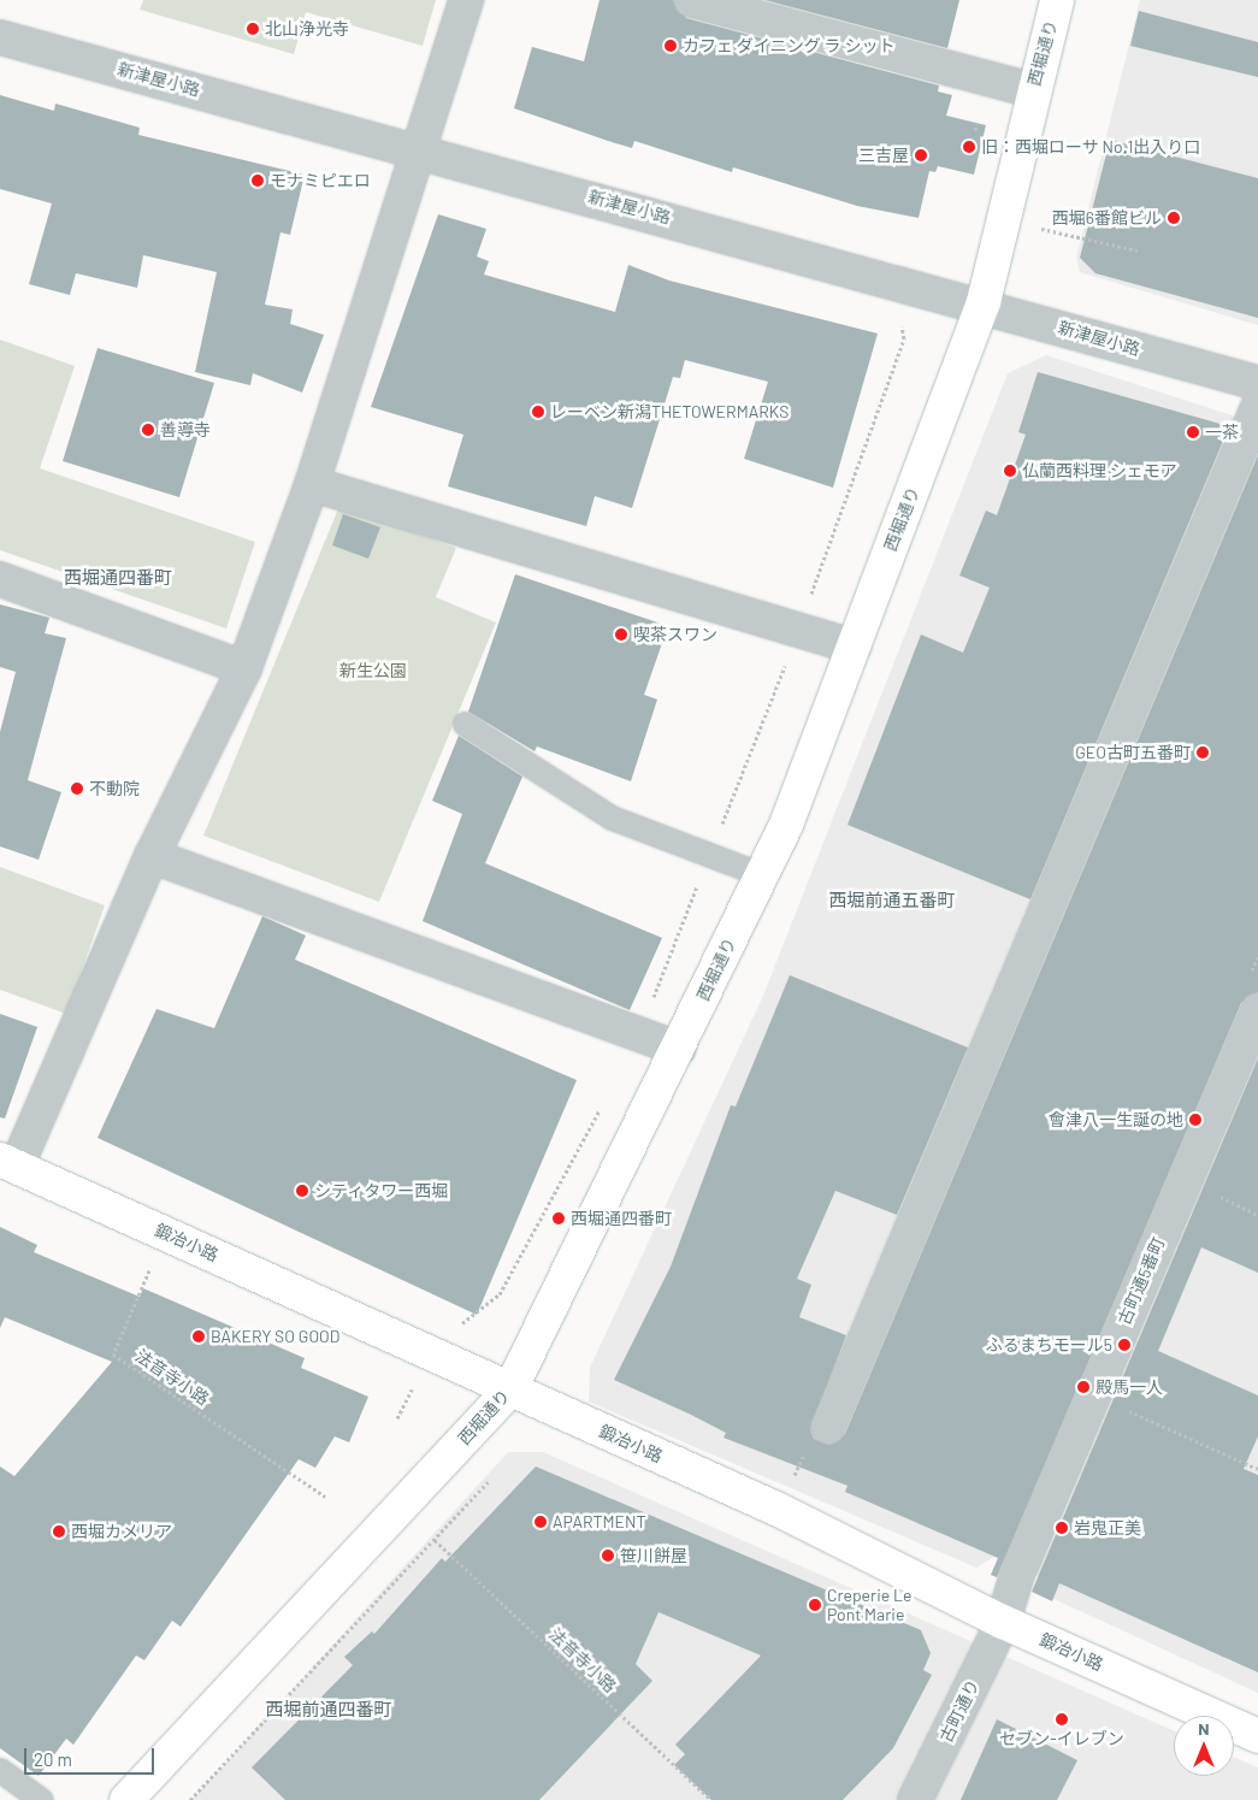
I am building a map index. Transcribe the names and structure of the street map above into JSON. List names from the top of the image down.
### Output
{
  "streets": {
    "street": [
      "西堀通り",
      "新津屋小路",
      "鍛冶小路",
      "古町通5番町",
      "古町通り"
    ],
    "path": ["法音寺小路"]
  },
  "crossings": [
    ["西堀通り", "新津屋小路"],
    ["西堀通り", "鍛冶小路"],
    ["鍛冶小路", "古町通5番町"],
    ["鍛冶小路", "法音寺小路"],
    ["鍛冶小路", "古町通り"],
    ["古町通5番町", "古町通り"]
  ],
  "districts": ["西堀通四番町", "西堀前通五番町", "西堀前通四番町"],
  "parks": ["新生公園"],
  "places": [
    "北山浄光寺",
    "カフェ ダイニング ラ シット",
    "旧：西堀ローサ No.1出入り口",
    "三吉屋",
    "モナミピエロ",
    "西堀6番館ビル",
    "レーベン新潟THETOWERMARKS",
    "善導寺",
    "一茶",
    "仏蘭西料理 シェモア",
    "喫茶スワン",
    "GEO古町五番町",
    "不動院",
    "會津八一生誕の地",
    "シティタワー西堀",
    "西堀通四番町",
    "BAKERY SO GOOD",
    "ふるまちモール5",
    "殿馬一人",
    "APARTMENT",
    "岩鬼正美",
    "西堀カメリア",
    "笹川餅屋",
    "Creperie Le Pont Marie",
    "セブン-イレブン"
  ],
  "scale_bar": "20 m",
  "north": "top"
}
